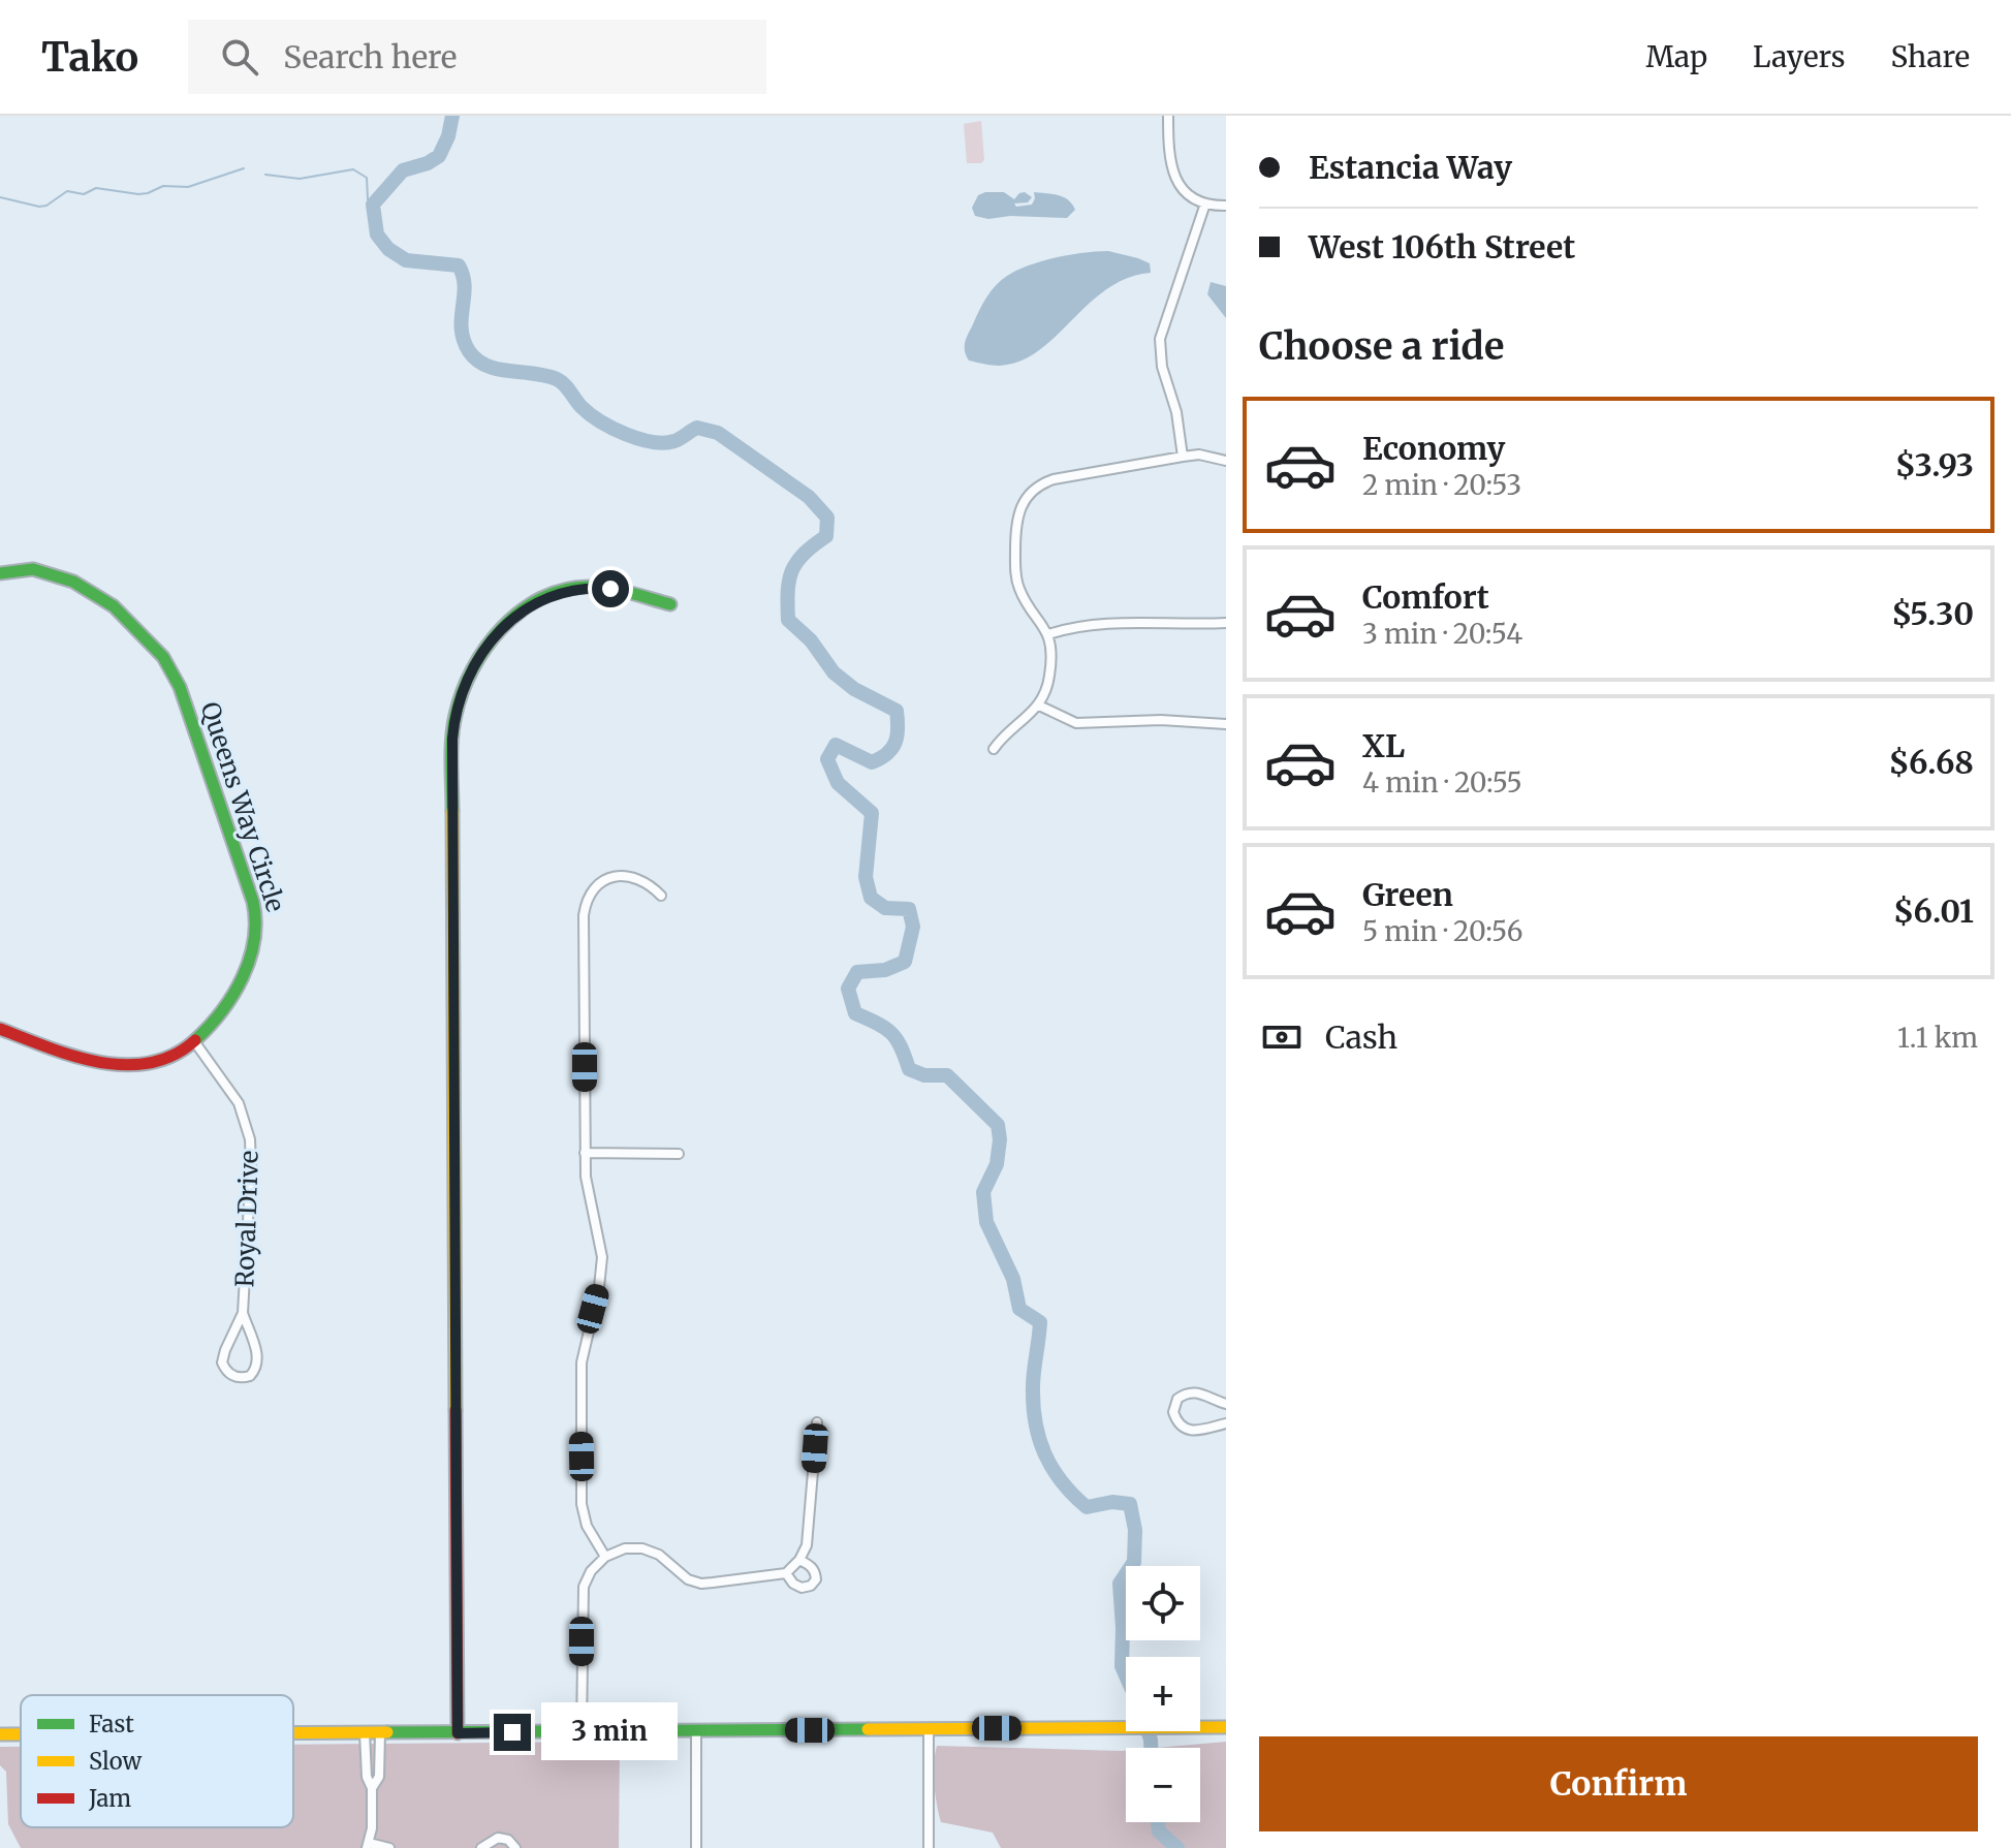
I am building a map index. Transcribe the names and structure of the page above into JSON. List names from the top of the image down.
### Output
{
  "streets": {
    "street": ["Queens Way Circle", "Royal Drive"]
  },
  "crossings": [
    ["Queens Way Circle", "Royal Drive"]
  ],
  "legend": ["Fast", "Slow", "Jam"],
  "page": {
    "header": "Tako",
    "search": "Search here",
    "nav": ["Map", "Layers", "Share"],
    "banner": ["Estancia Way", "West 106th Street"],
    "heading": "Choose a ride",
    "list": [
      {
        "name": "Economy",
        "note": "2 min · 20:53",
        "value": "$3.93"
      },
      {
        "name": "Comfort",
        "note": "3 min · 20:54",
        "value": "$5.30"
      },
      {
        "name": "XL",
        "note": "4 min · 20:55",
        "value": "$6.68"
      },
      {
        "name": "Green",
        "note": "5 min · 20:56",
        "value": "$6.01"
      }
    ],
    "pay": ["Cash", "1.1 km"],
    "map_buttons": ["+", "−"],
    "bubble": "3 min",
    "buttons": "Confirm"
  }
}
